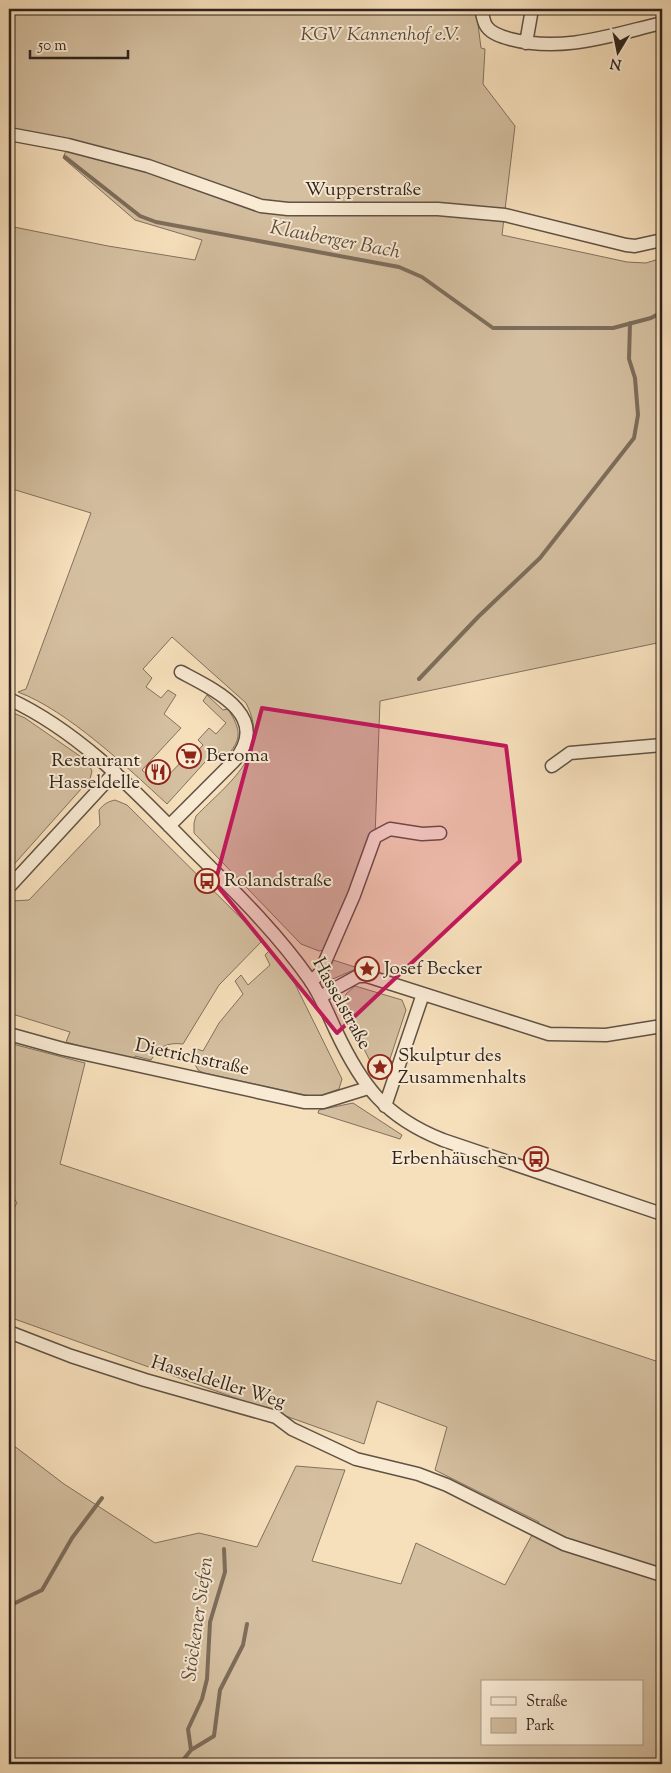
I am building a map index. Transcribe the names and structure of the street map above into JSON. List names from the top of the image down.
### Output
{
  "streets": {
    "street": [
      "Wupperstraße",
      "Hasselstraße",
      "Dietrichstraße",
      "Hasseldeller Weg"
    ]
  },
  "crossings": [
    ["Hasselstraße", "Dietrichstraße"]
  ],
  "water": ["Klauberger Bach", "Stöckener Siefen"],
  "parks": ["KGV Kannenhof e.V."],
  "places": {
    "supermarket": ["Beroma"],
    "restaurant": ["Restaurant Hasseldelle"],
    "bus stop": ["Rolandstraße", "Erbenhäuschen"],
    "place": ["Josef Becker", "Skulptur des Zusammenhalts"]
  },
  "legend": ["Straße", "Park"],
  "scale_bar": "50 m",
  "north": "bottom"
}
